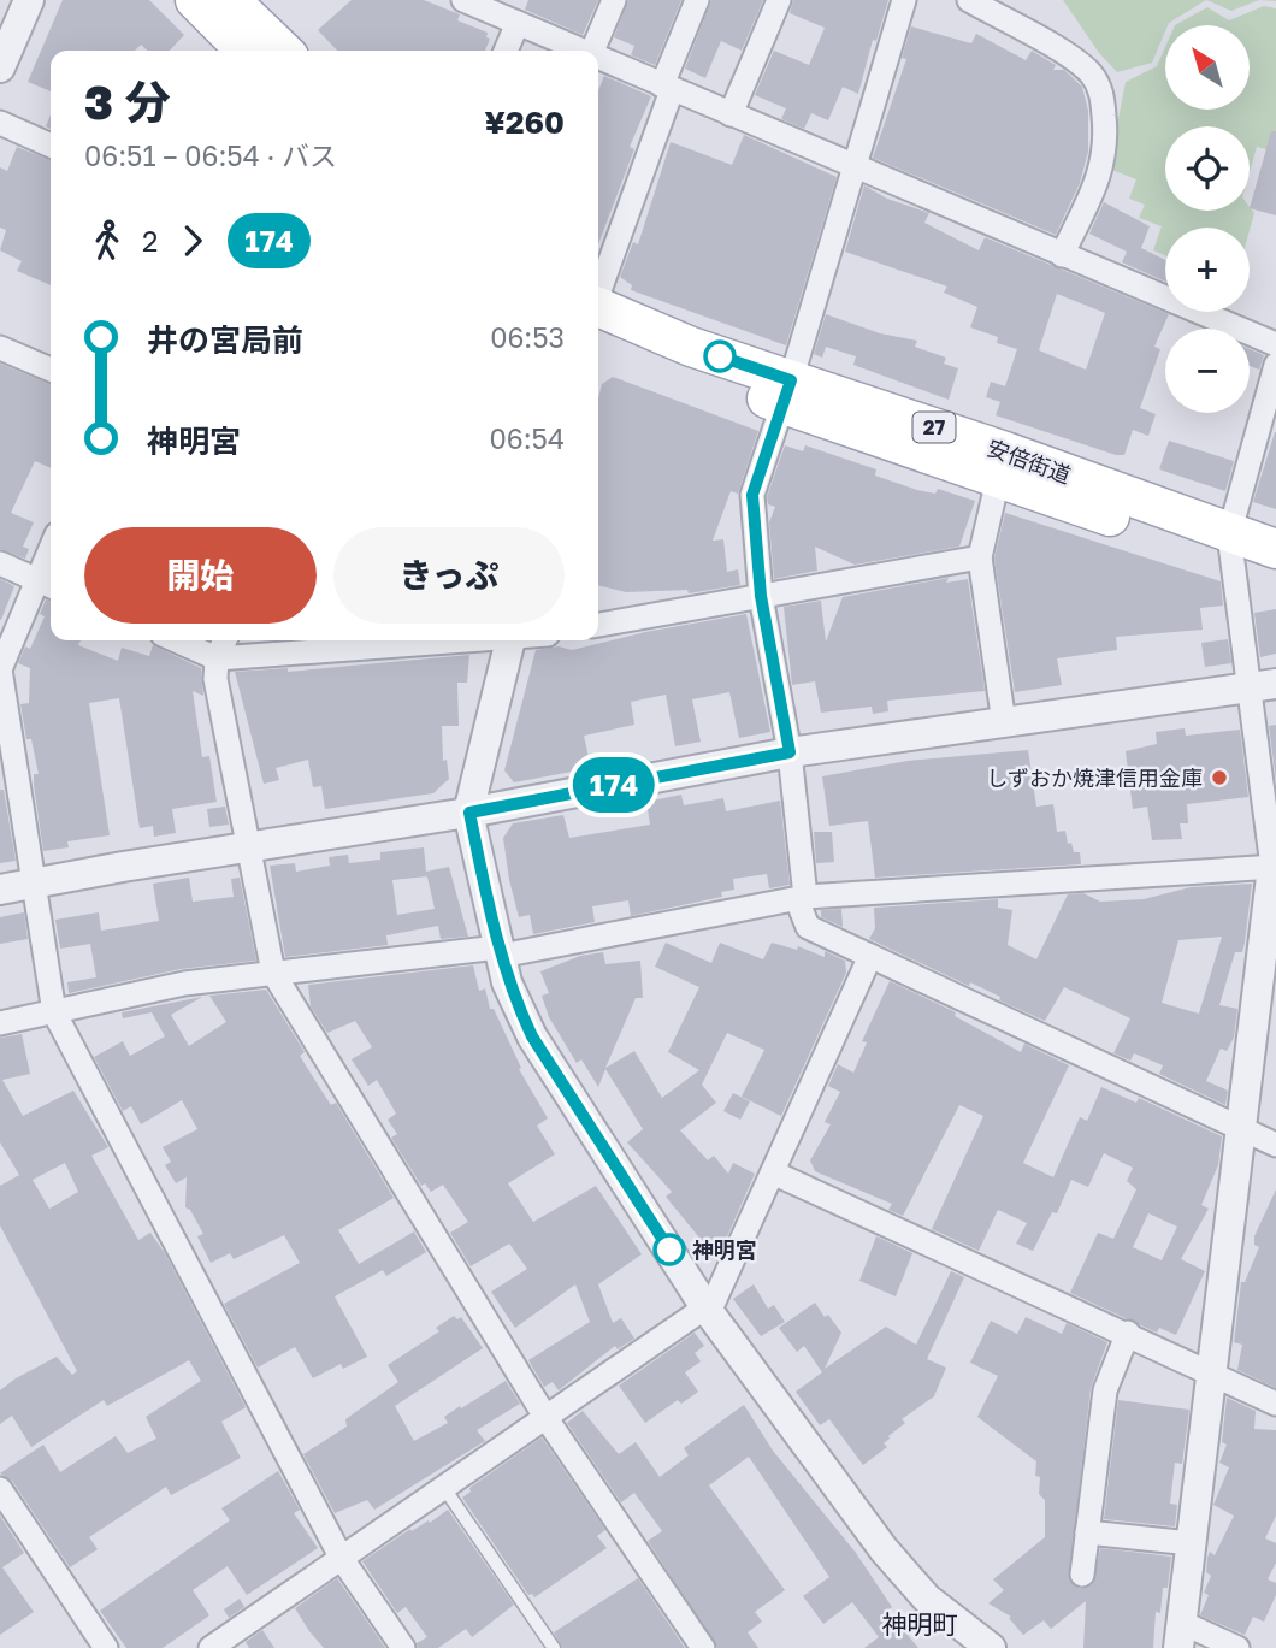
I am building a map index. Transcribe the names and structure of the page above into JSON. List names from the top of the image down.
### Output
{
  "streets": {
    "main road": ["27", "安倍街道"]
  },
  "districts": ["神明町"],
  "places": ["しずおか焼津信用金庫", "神明宮"],
  "lines": ["bus line 174"],
  "north": "top left",
  "page": {
    "on_map": "174",
    "map_buttons": ["+", "−"],
    "heading": ["3 分", "06:51 – 06:54 · バス", "¥260"],
    "legs": ["2", "174"],
    "list": [
      {
        "name": "井の宮局前",
        "value": "06:53"
      },
      {
        "name": "神明宮",
        "value": "06:54"
      }
    ],
    "buttons": ["開始", "きっぷ"]
  }
}
